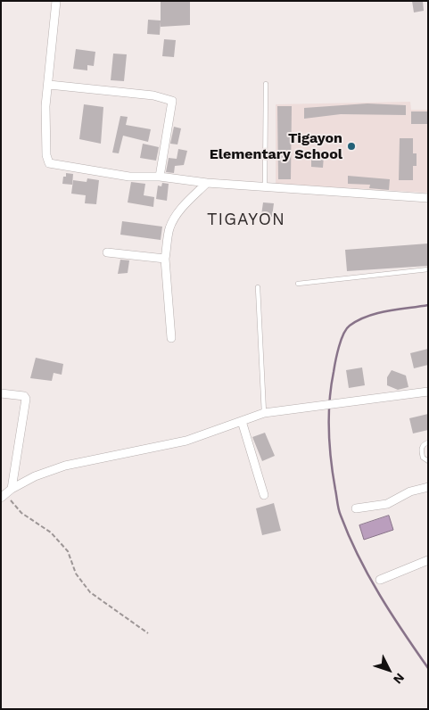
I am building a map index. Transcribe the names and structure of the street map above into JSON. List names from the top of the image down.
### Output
{
  "districts": ["TIGAYON"],
  "places": ["Tigayon Elementary School"],
  "north": "bottom right"
}
